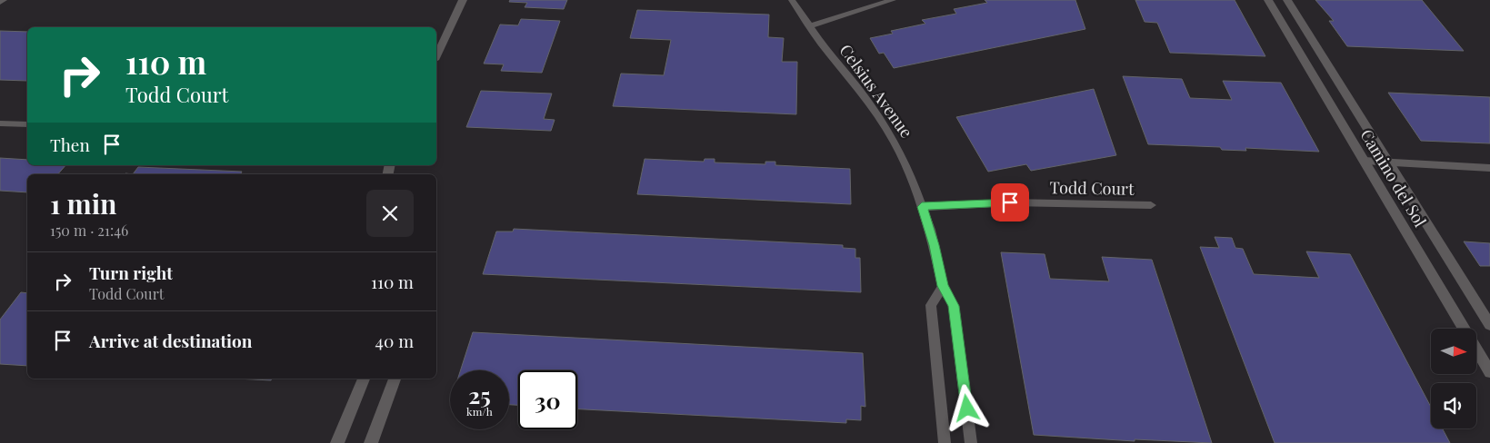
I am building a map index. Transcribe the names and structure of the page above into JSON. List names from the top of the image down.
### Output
{
  "streets": {
    "street": ["Celsius Avenue", "Camino del Sol", "Todd Court"]
  },
  "crossings": [
    ["Celsius Avenue", "Todd Court"]
  ],
  "north": "right",
  "page": {
    "turn": ["110 m", "Todd Court"],
    "then": "Then",
    "heading": ["1 min", "150 m · 21:46"],
    "list": [
      {
        "name": "Turn right",
        "note": "Todd Court",
        "value": "110 m"
      },
      {
        "name": "Arrive at destination",
        "value": "40 m"
      }
    ],
    "speed": "25 km/h",
    "limit": "30"
  }
}
